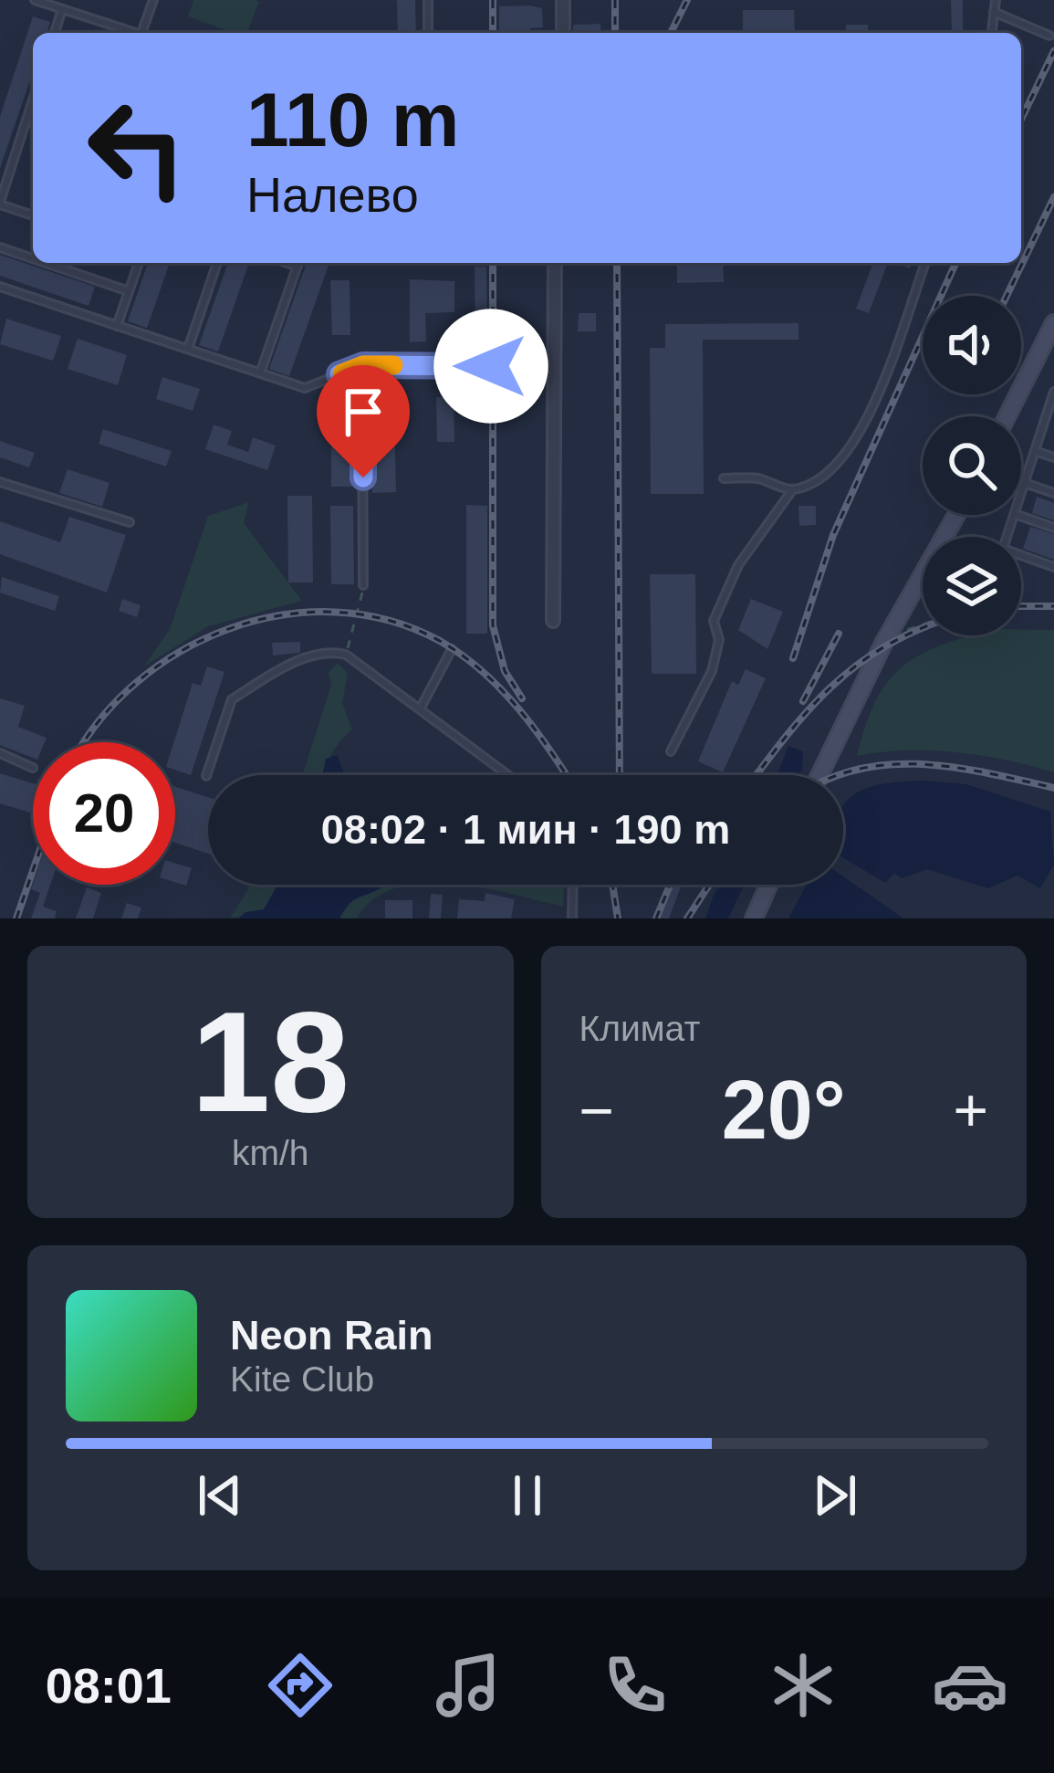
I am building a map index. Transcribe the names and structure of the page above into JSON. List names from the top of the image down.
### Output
{
  "page": {
    "turn": ["110 m", "Налево"],
    "limit": "20",
    "trip": "08:02 · 1 мин · 190 m",
    "tile": [
      ["18", "km/h"],
      "Климат"
    ],
    "heat": ["−", "20°", "+"],
    "song": ["Neon Rain", "Kite Club"],
    "tabs": "08:01"
  }
}
